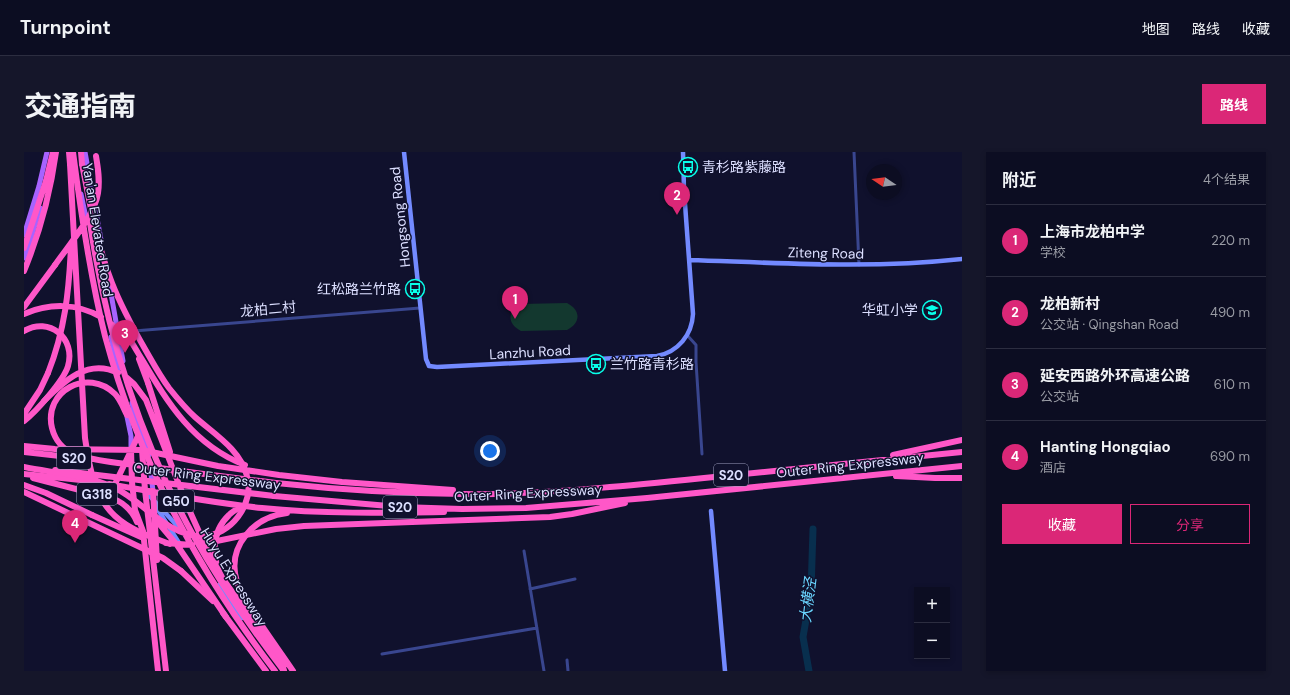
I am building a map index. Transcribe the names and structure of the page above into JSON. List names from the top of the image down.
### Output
{
  "streets": {
    "highway": [
      "Yan'an Elevated Road",
      "S20",
      "Outer Ring Expressway",
      "G318",
      "G50",
      "Huyu Expressway"
    ],
    "street": [
      "Hongsong Road",
      "Ziteng Road",
      "龙柏二村",
      "Lanzhu Road"
    ]
  },
  "crossings": [
    ["Hongsong Road", "龙柏二村"],
    ["Hongsong Road", "Lanzhu Road"],
    ["Yan'an Elevated Road", "Huyu Expressway"]
  ],
  "water": ["大横泾"],
  "places": {
    "bus stop": ["青杉路紫藤路", "红松路兰竹路", "兰竹路青杉路"],
    "school or university": ["华虹小学"]
  },
  "north": "left",
  "page": {
    "header": "Turnpoint",
    "nav": ["地图", "路线", "收藏"],
    "title": "交通指南",
    "buttons": [
      "路线",
      ["收藏", "分享"]
    ],
    "heading": ["附近", "4个结果"],
    "pins": [
      "2",
      "1",
      "3",
      "4"
    ],
    "list": [
      {
        "mark": "1",
        "name": "上海市龙柏中学",
        "note": "学校",
        "value": "220 m"
      },
      {
        "mark": "2",
        "name": "龙柏新村",
        "note": "公交站 · Qingshan Road",
        "value": "490 m"
      },
      {
        "mark": "3",
        "name": "延安西路外环高速公路",
        "note": "公交站",
        "value": "610 m"
      },
      {
        "mark": "4",
        "name": "Hanting Hongqiao",
        "note": "酒店",
        "value": "690 m"
      }
    ],
    "map_buttons": ["+", "−"]
  }
}
